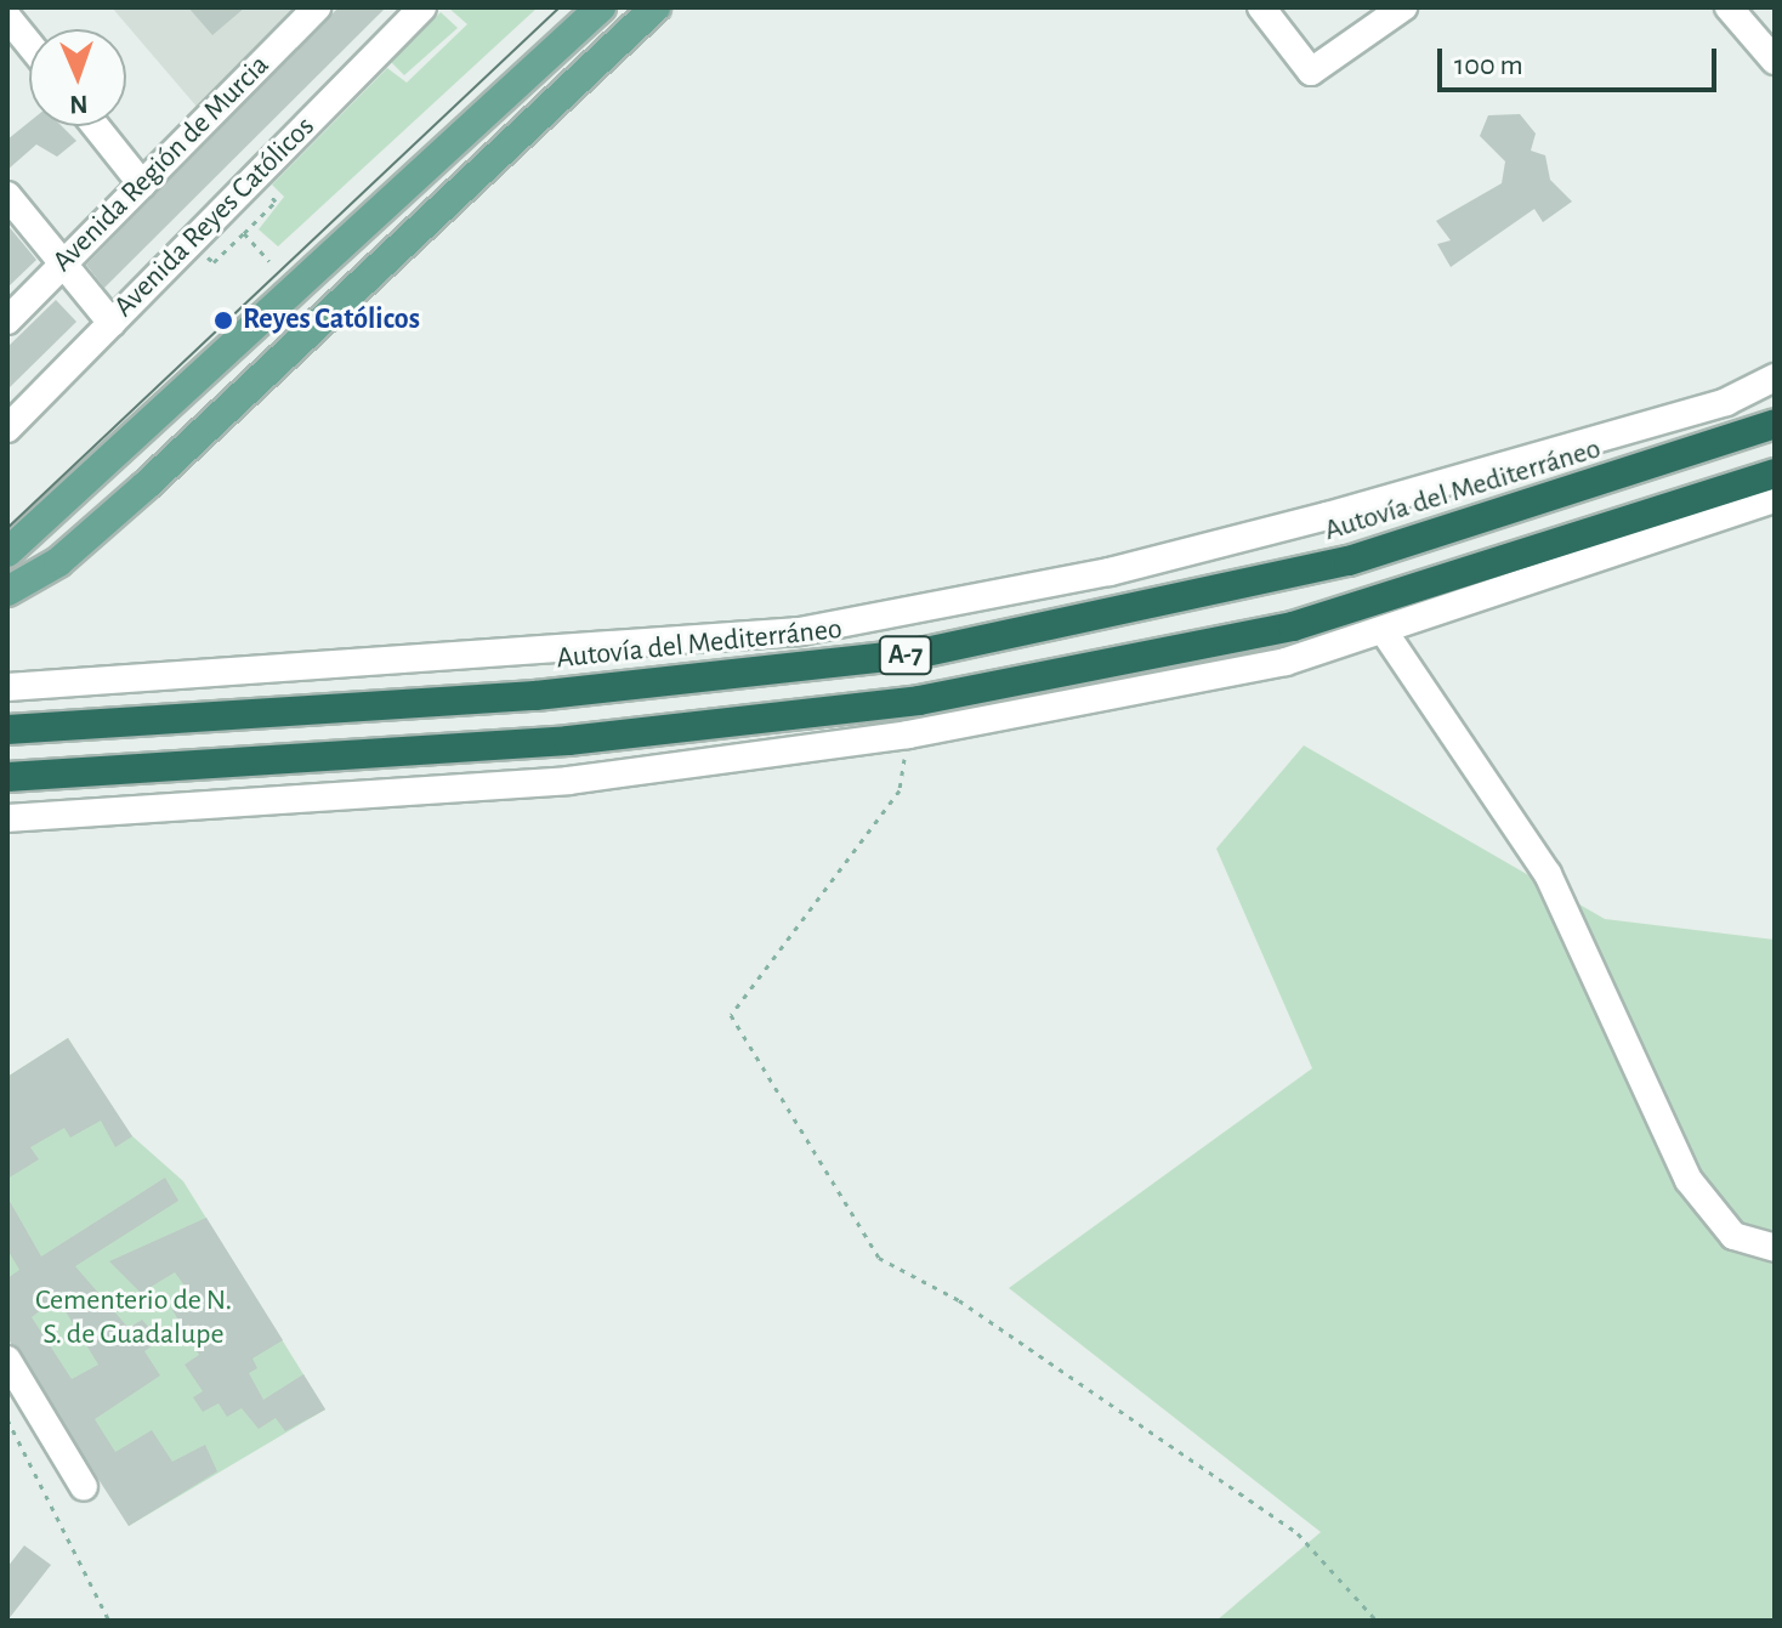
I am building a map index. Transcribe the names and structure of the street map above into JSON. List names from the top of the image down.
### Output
{
  "streets": {
    "highway": ["Autovía del Mediterráneo", "A-7"],
    "street": ["Avenida Región de Murcia", "Avenida Reyes Católicos"]
  },
  "parks": ["Cementerio de N. S. de Guadalupe"],
  "places": ["Reyes Católicos"],
  "scale_bar": "100 m",
  "north": "bottom"
}
